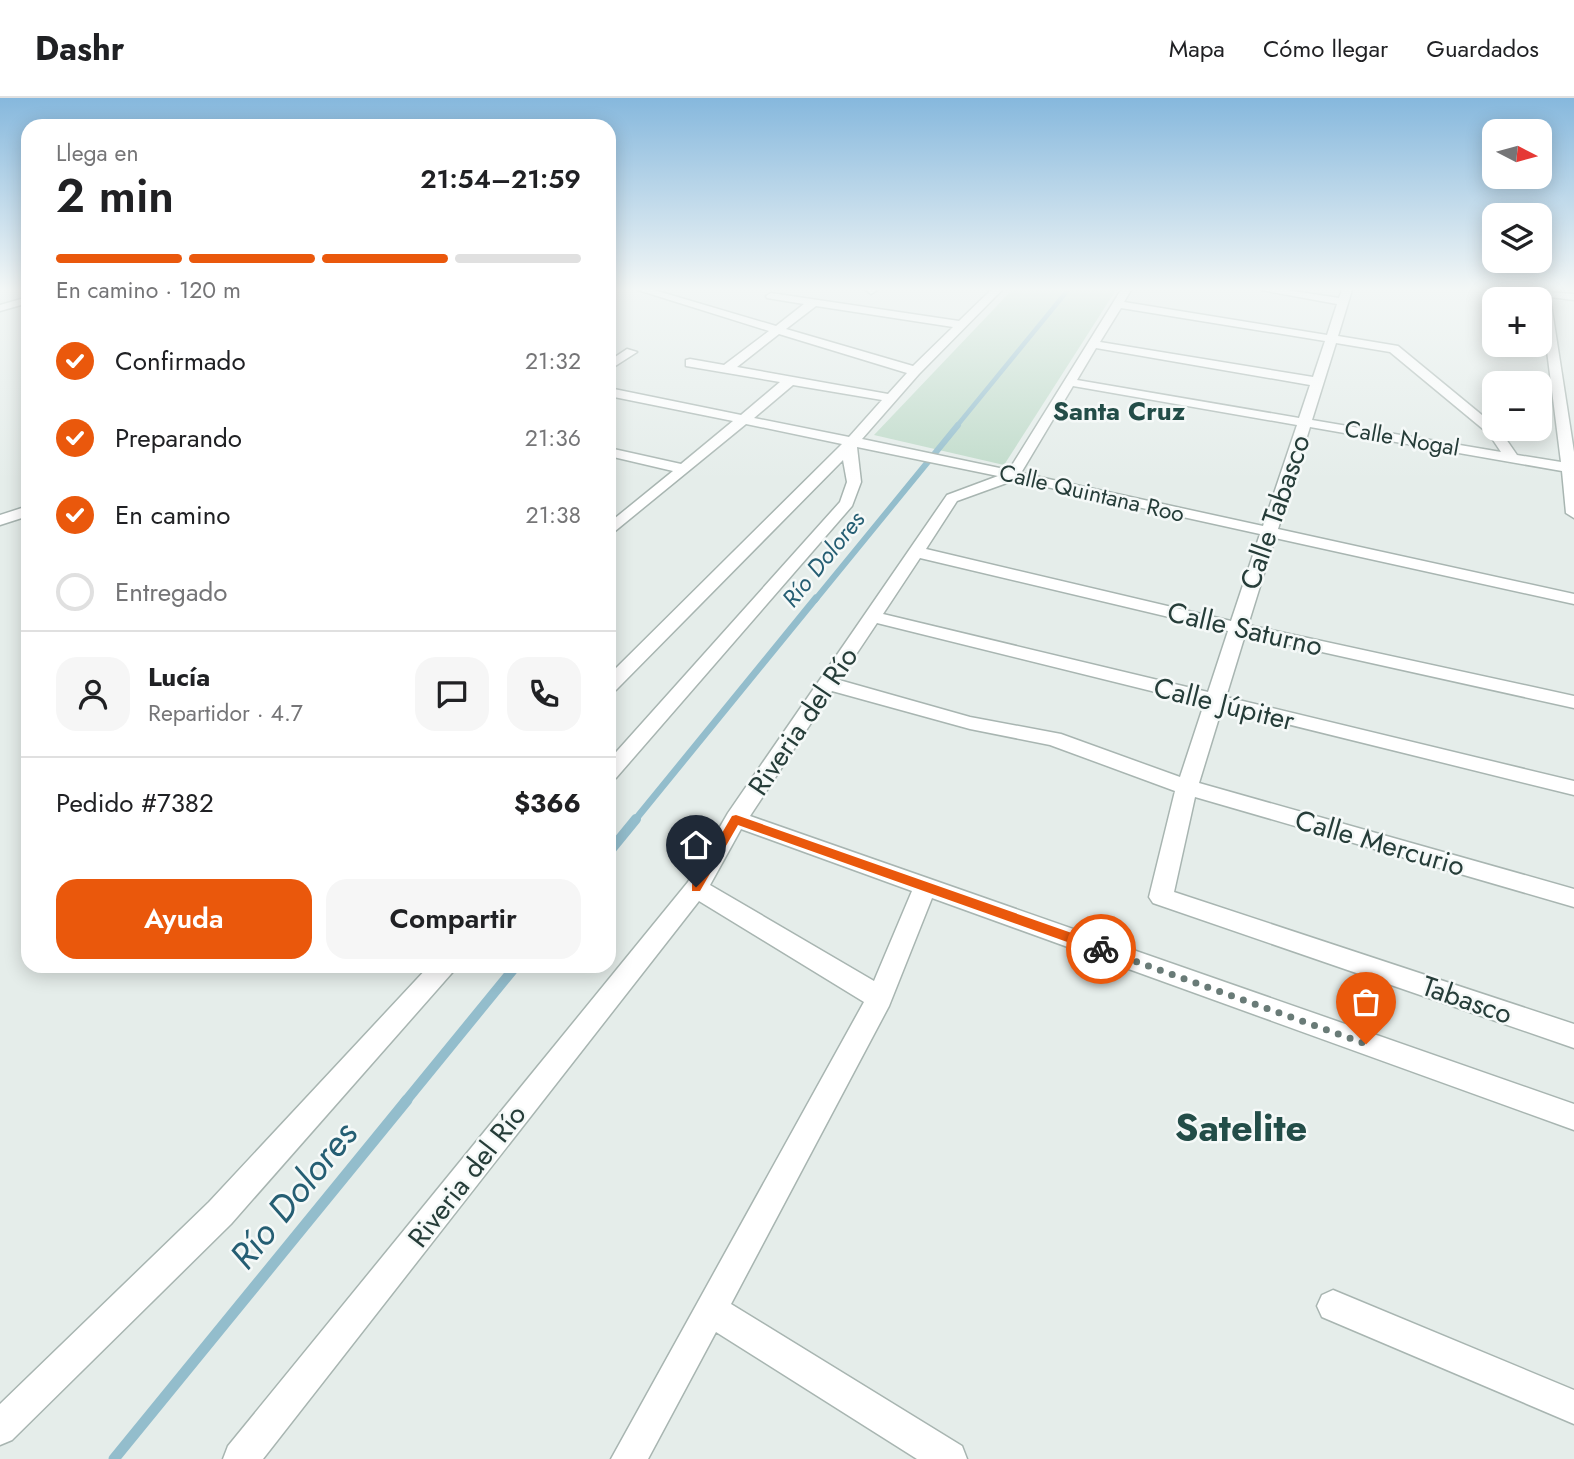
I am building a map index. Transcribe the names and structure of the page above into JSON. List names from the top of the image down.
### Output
{
  "streets": {
    "street": [
      "Calle Nogal",
      "Calle Quintana Roo",
      "Calle Tabasco",
      "Calle Saturno",
      "Calle Júpiter",
      "Riveria del Río",
      "Calle Mercurio",
      "Tabasco"
    ]
  },
  "crossings": [
    ["Calle Nogal", "Calle Tabasco"],
    ["Calle Quintana Roo", "Calle Tabasco"],
    ["Calle Quintana Roo", "Riveria del Río"],
    ["Calle Tabasco", "Calle Saturno"],
    ["Calle Tabasco", "Calle Júpiter"],
    ["Calle Tabasco", "Calle Mercurio"],
    ["Calle Tabasco", "Tabasco"],
    ["Calle Saturno", "Riveria del Río"],
    ["Calle Júpiter", "Riveria del Río"],
    ["Riveria del Río", "Calle Mercurio"]
  ],
  "districts": ["Santa Cruz", "Satelite"],
  "water": ["Río Dolores"],
  "north": "right",
  "page": {
    "header": "Dashr",
    "nav": ["Mapa", "Cómo llegar", "Guardados"],
    "map_buttons": ["+", "−"],
    "heading": ["2 min", "Llega en", "21:54–21:59"],
    "panel": [
      "Lucía",
      "Repartidor · 4.7",
      "Pedido #7382",
      "$366"
    ],
    "bar": "En camino · 120 m",
    "list": [
      ["Confirmado", "21:32"],
      ["Preparando", "21:36"],
      ["En camino", "21:38"],
      "Entregado"
    ],
    "buttons": ["Ayuda", "Compartir"]
  }
}
